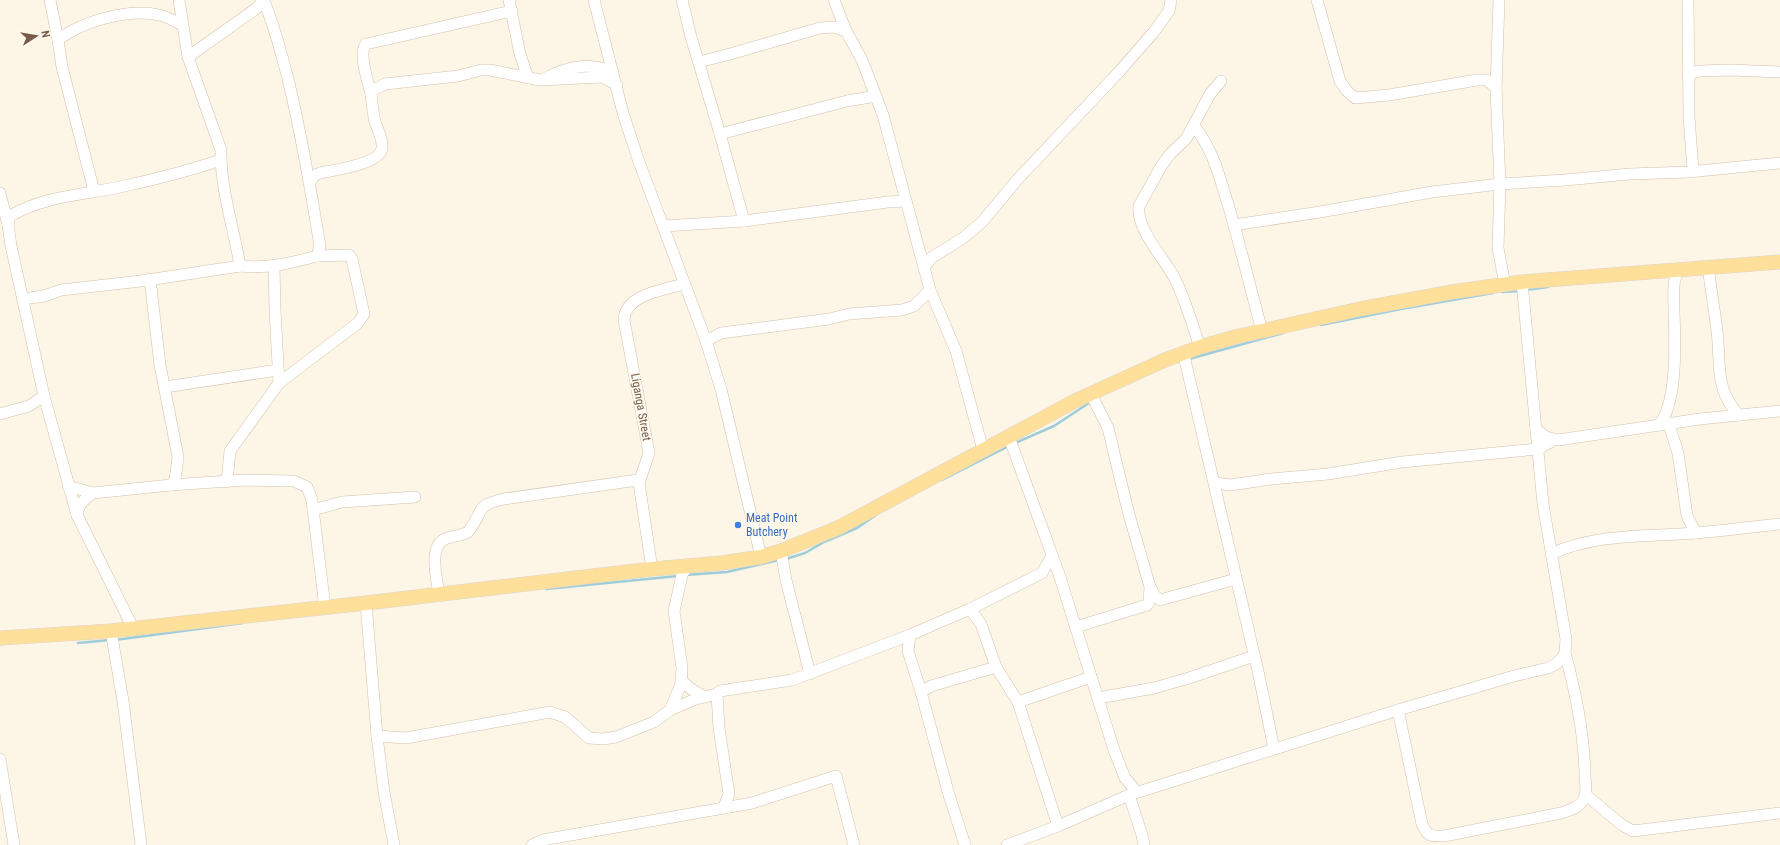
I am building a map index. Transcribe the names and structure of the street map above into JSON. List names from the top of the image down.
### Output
{
  "streets": {
    "street": ["Liganga Street"]
  },
  "places": ["Meat Point Butchery"],
  "north": "right"
}
